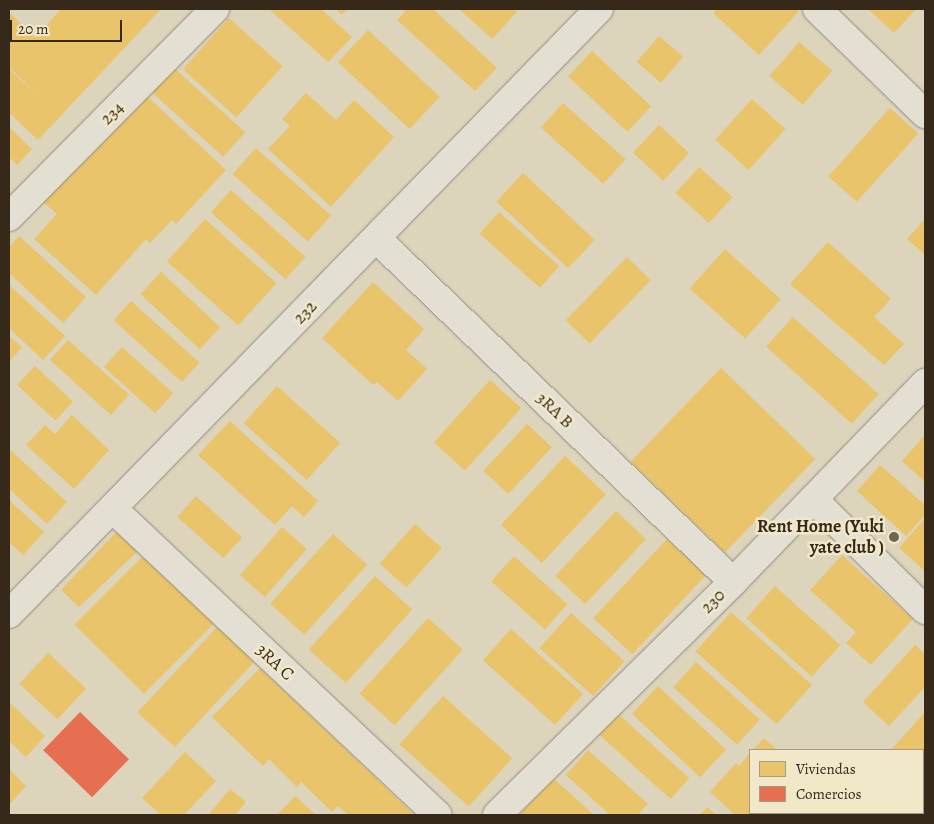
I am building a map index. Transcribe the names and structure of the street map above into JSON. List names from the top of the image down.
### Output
{
  "streets": {
    "street": [
      "234",
      "232",
      "3RA B",
      "230",
      "3RA C"
    ]
  },
  "crossings": [
    ["232", "3RA B"],
    ["232", "3RA C"],
    ["3RA B", "230"]
  ],
  "places": ["Rent Home (Yuki yate club )"],
  "legend": ["Viviendas", "Comercios"],
  "scale_bar": "20 m"
}
